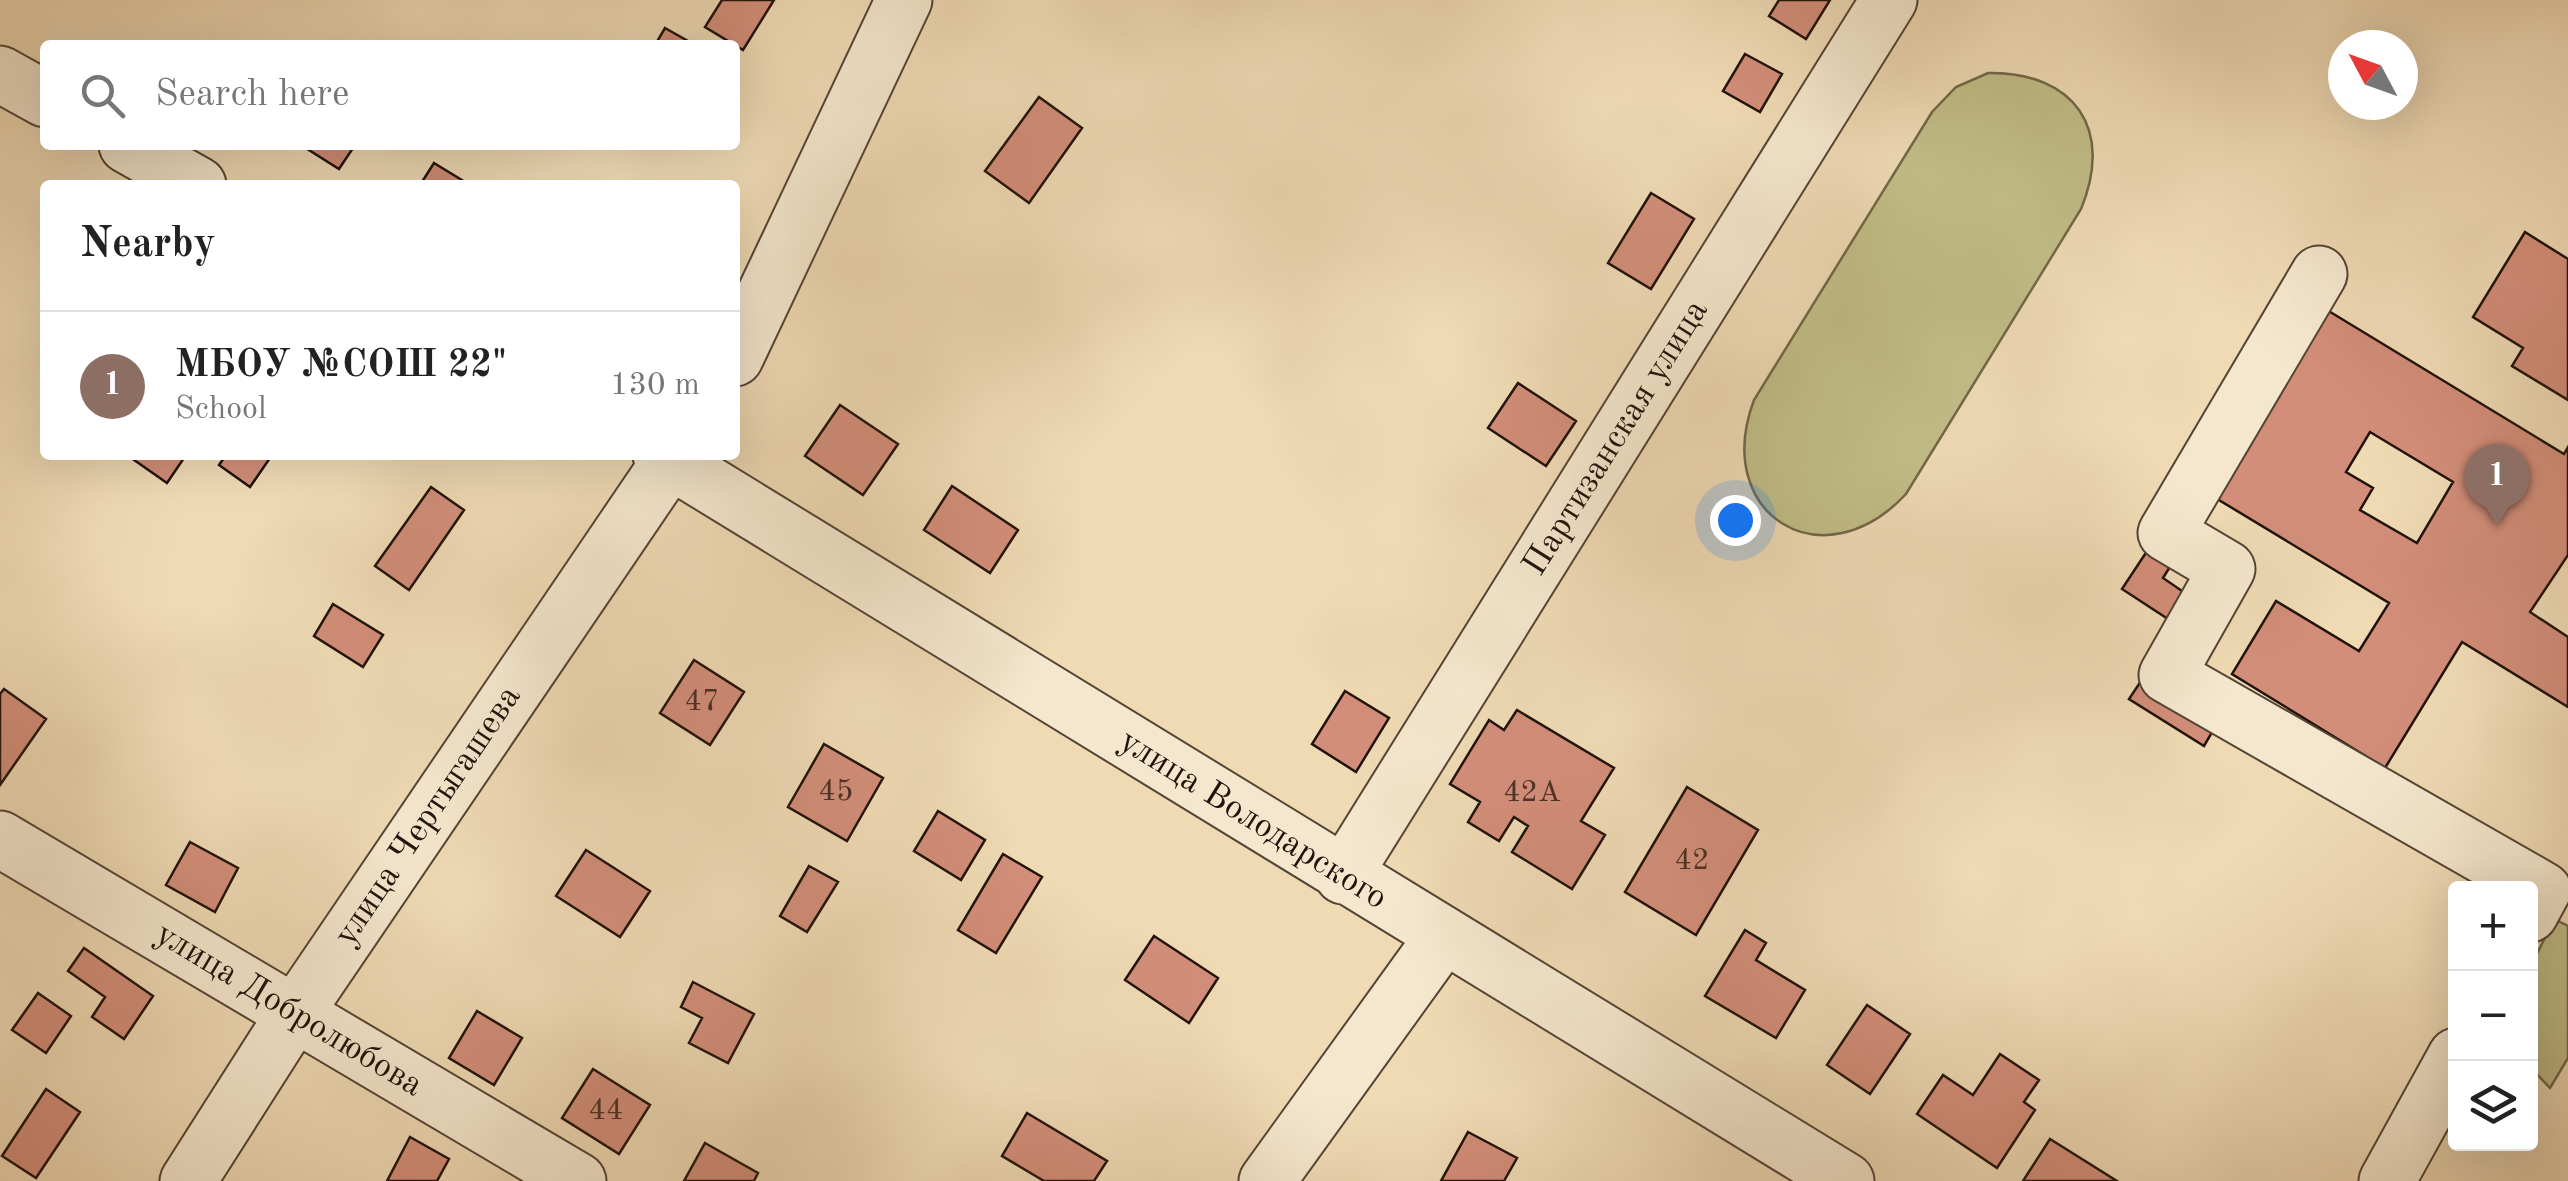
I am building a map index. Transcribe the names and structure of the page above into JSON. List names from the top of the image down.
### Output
{
  "streets": {
    "street": [
      "Партизанская улица",
      "улица Чертыгашева",
      "улица Володарского",
      "улица Добролюбова"
    ]
  },
  "crossings": [
    ["Партизанская улица", "улица Володарского"],
    ["улица Чертыгашева", "улица Добролюбова"]
  ],
  "house_numbers": [
    "47",
    "45",
    "42А",
    "42",
    "44"
  ],
  "north": "top left",
  "page": {
    "search": "Search here",
    "heading": "Nearby",
    "list": [
      {
        "mark": "1",
        "name": "МБОУ №СОШ 22\"",
        "note": "School",
        "value": "130 m"
      }
    ],
    "pins": "1",
    "map_buttons": ["+", "−"]
  }
}
